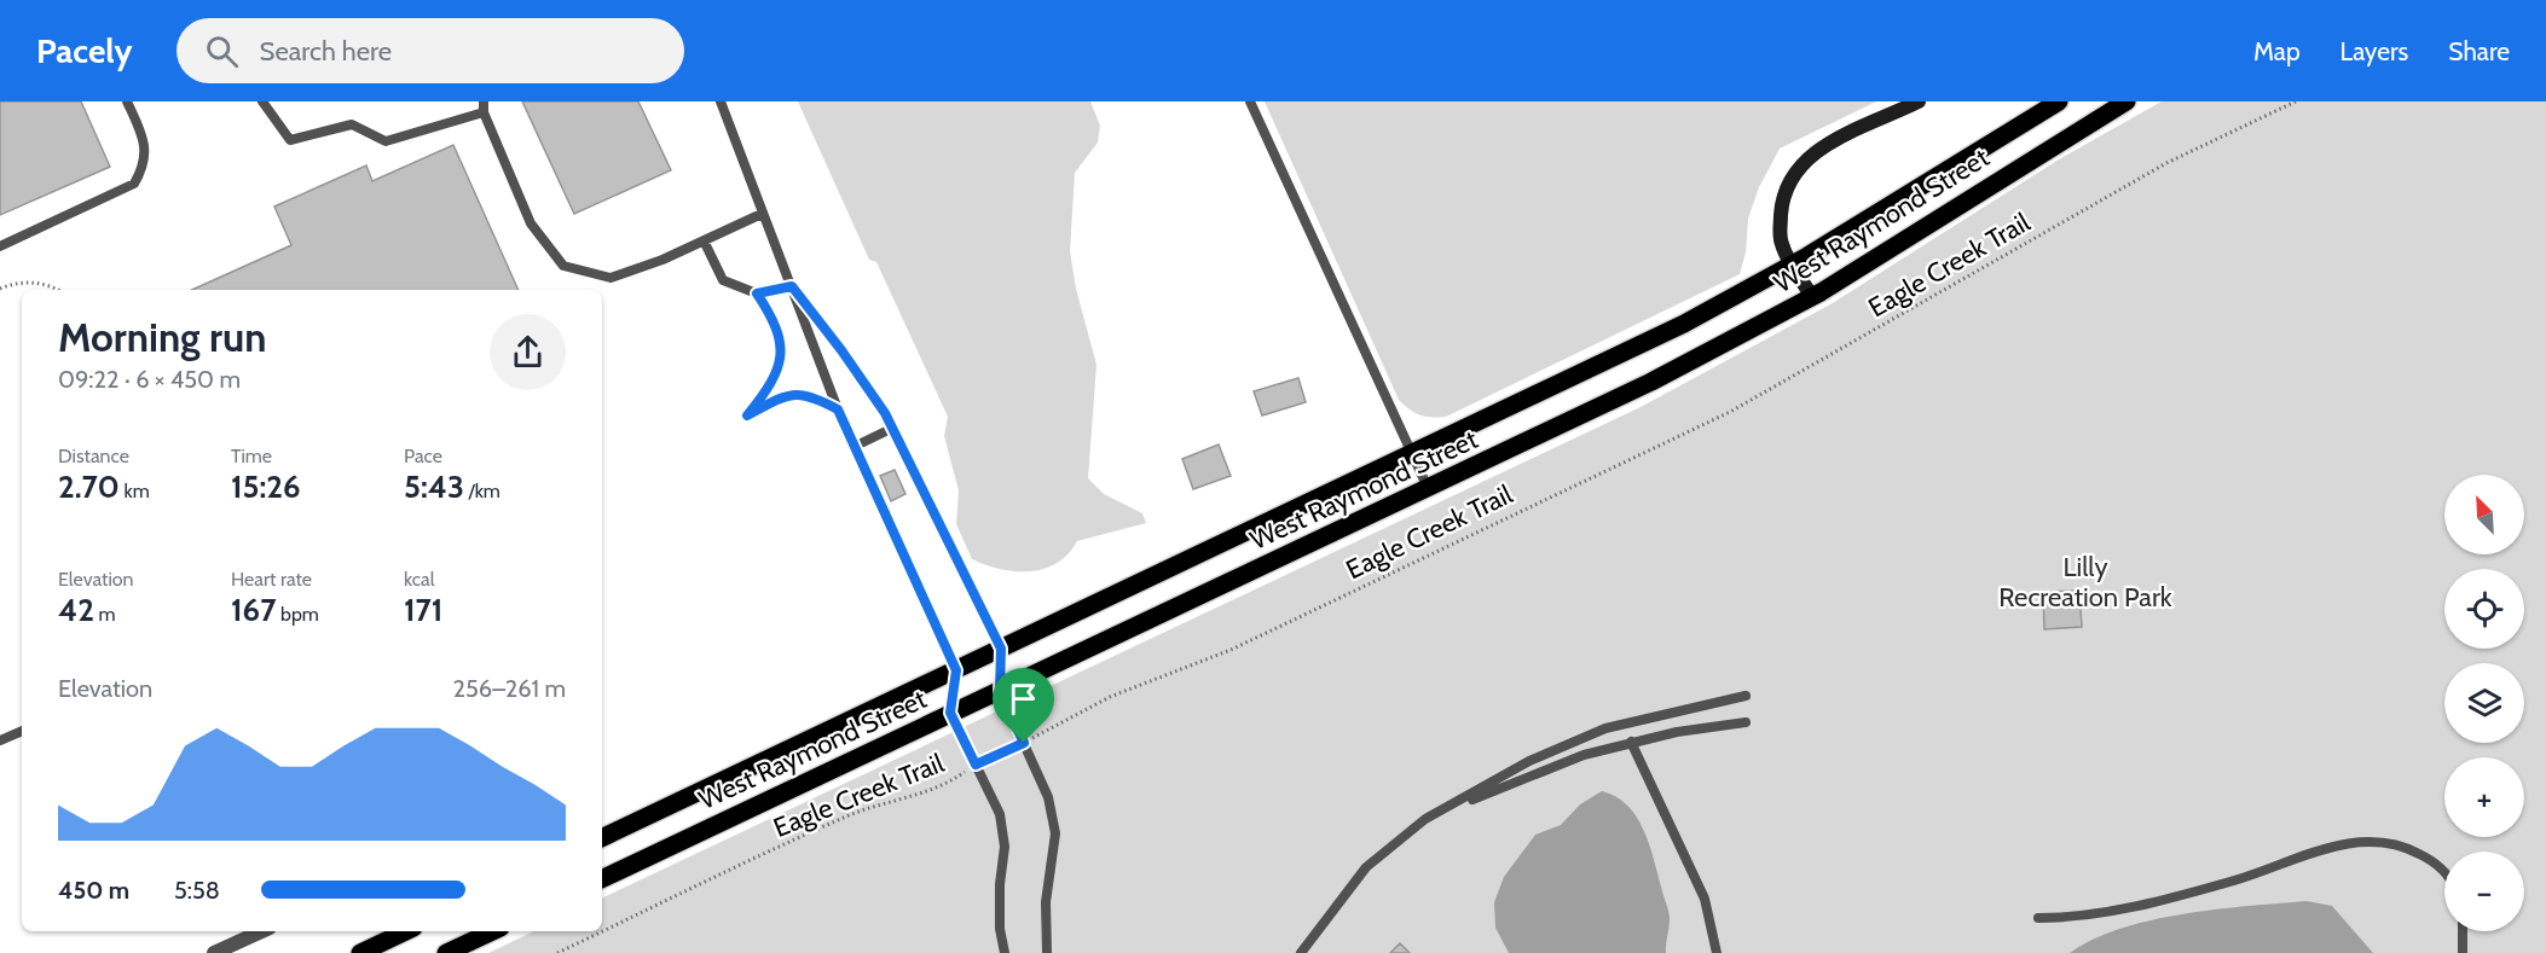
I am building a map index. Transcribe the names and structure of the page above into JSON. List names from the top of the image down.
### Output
{
  "streets": {
    "main road": ["West Raymond Street"],
    "path": ["Eagle Creek Trail"]
  },
  "parks": ["Lilly Recreation Park"],
  "north": "top left",
  "page": {
    "header": "Pacely",
    "search": "Search here",
    "nav": ["Map", "Layers", "Share"],
    "heading": ["Morning run", "09:22 · 6 × 450 m"],
    "stats": [
      ["Distance", "2.70 km"],
      ["Time", "15:26"],
      ["Pace", "5:43 /km"],
      ["Elevation", "42 m"],
      ["Heart rate", "167 bpm"],
      ["kcal", "171"]
    ],
    "map_buttons": ["+", "−"],
    "chart": ["Elevation", "256–261 m"],
    "list": [
      {
        "name": "450 m",
        "note": "5:58"
      }
    ]
  }
}
